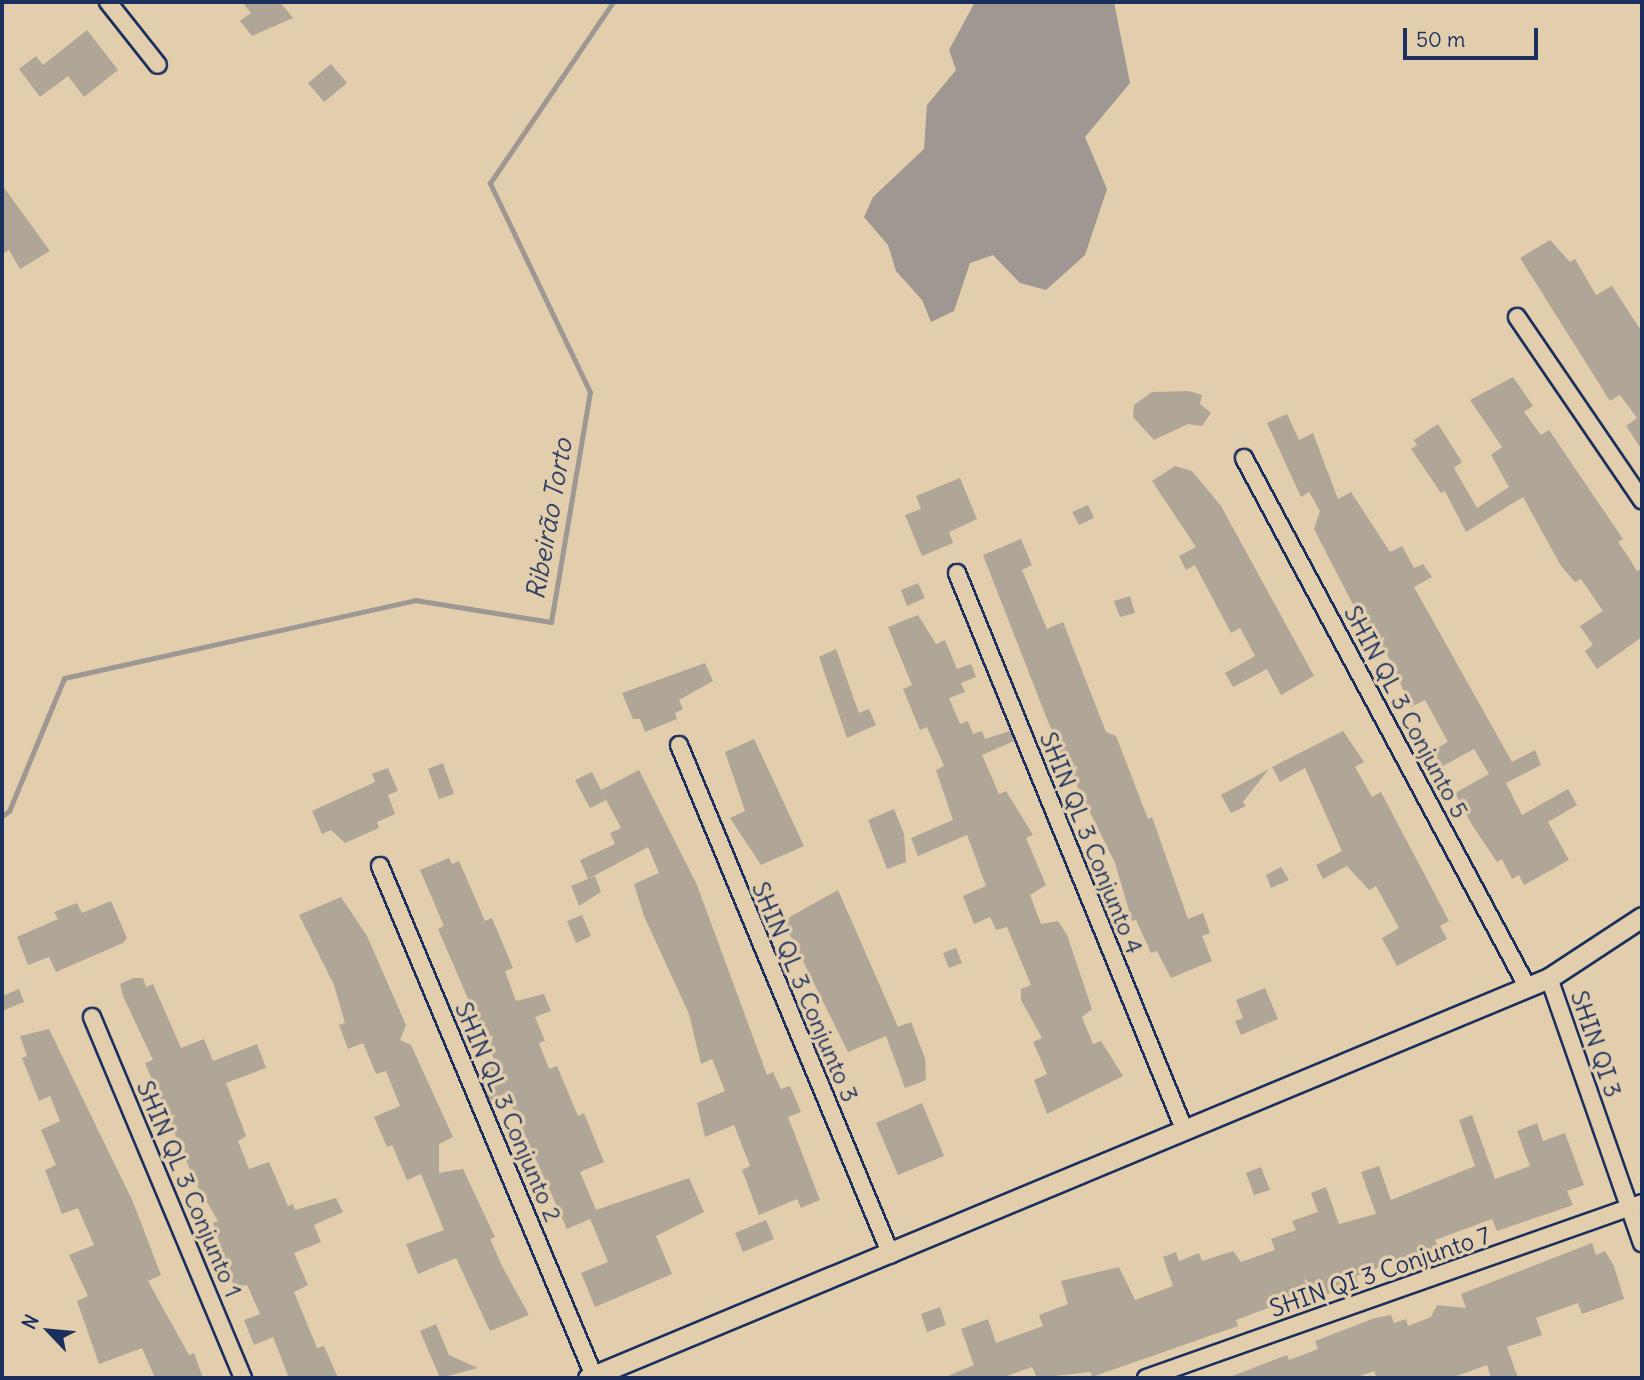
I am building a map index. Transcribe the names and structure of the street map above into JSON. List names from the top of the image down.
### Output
{
  "streets": {
    "street": [
      "SHIN QL 3 Conjunto 5",
      "SHIN QL 3 Conjunto 4",
      "SHIN QL 3 Conjunto 3",
      "SHIN QI 3",
      "SHIN QL 3 Conjunto 2",
      "SHIN QL 3 Conjunto 1",
      "SHIN QI 3 Conjunto 7"
    ]
  },
  "crossings": [
    ["SHIN QI 3", "SHIN QI 3 Conjunto 7"]
  ],
  "water": ["Ribeirão Torto"],
  "scale_bar": "50 m",
  "north": "top left"
}
